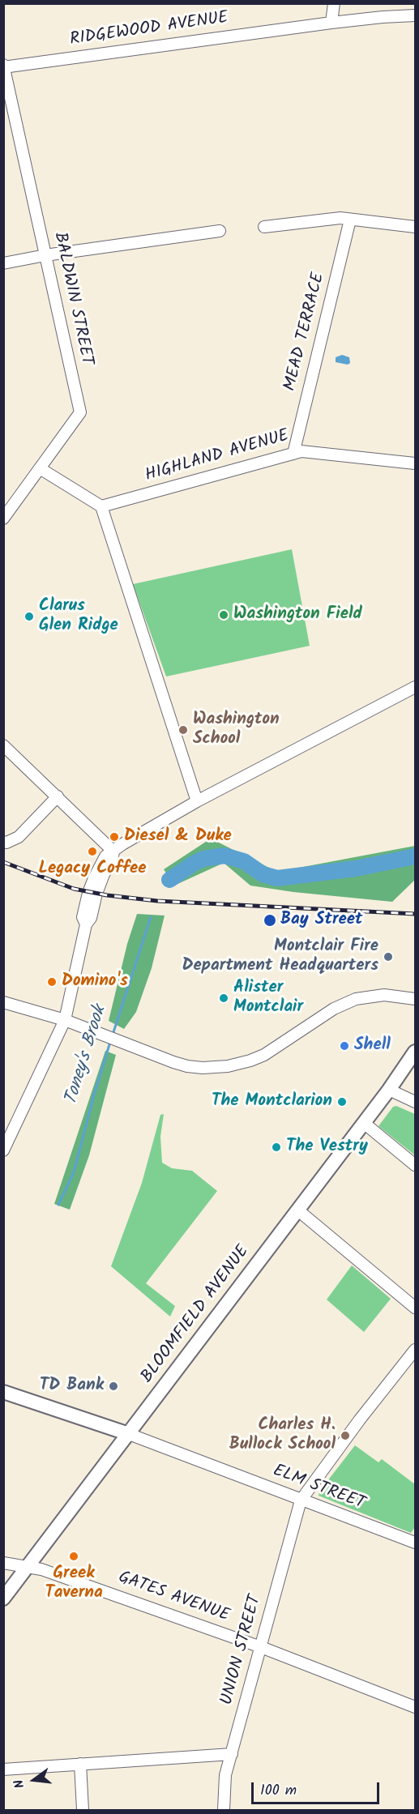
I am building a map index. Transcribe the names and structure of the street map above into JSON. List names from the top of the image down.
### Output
{
  "streets": {
    "main road": ["BLOOMFIELD AVENUE"],
    "street": [
      "RIDGEWOOD AVENUE",
      "BALDWIN STREET",
      "MEAD TERRACE",
      "HIGHLAND AVENUE",
      "ELM STREET",
      "GATES AVENUE",
      "UNION STREET"
    ]
  },
  "crossings": [
    ["RIDGEWOOD AVENUE", "BALDWIN STREET"],
    ["MEAD TERRACE", "HIGHLAND AVENUE"],
    ["BLOOMFIELD AVENUE", "ELM STREET"],
    ["BLOOMFIELD AVENUE", "GATES AVENUE"],
    ["ELM STREET", "UNION STREET"],
    ["GATES AVENUE", "UNION STREET"]
  ],
  "water": ["Toney's Brook"],
  "places": [
    "Washington Field",
    "Clarus Glen Ridge",
    "Washington School",
    "Diesel & Duke",
    "Legacy Coffee",
    "Bay Street",
    "Montclair Fire Department Headquarters",
    "Domino's",
    "Alister Montclair",
    "Shell",
    "The Montclarion",
    "The Vestry",
    "TD Bank",
    "Charles H. Bullock School",
    "Greek Taverna"
  ],
  "scale_bar": "100 m",
  "north": "left"
}
